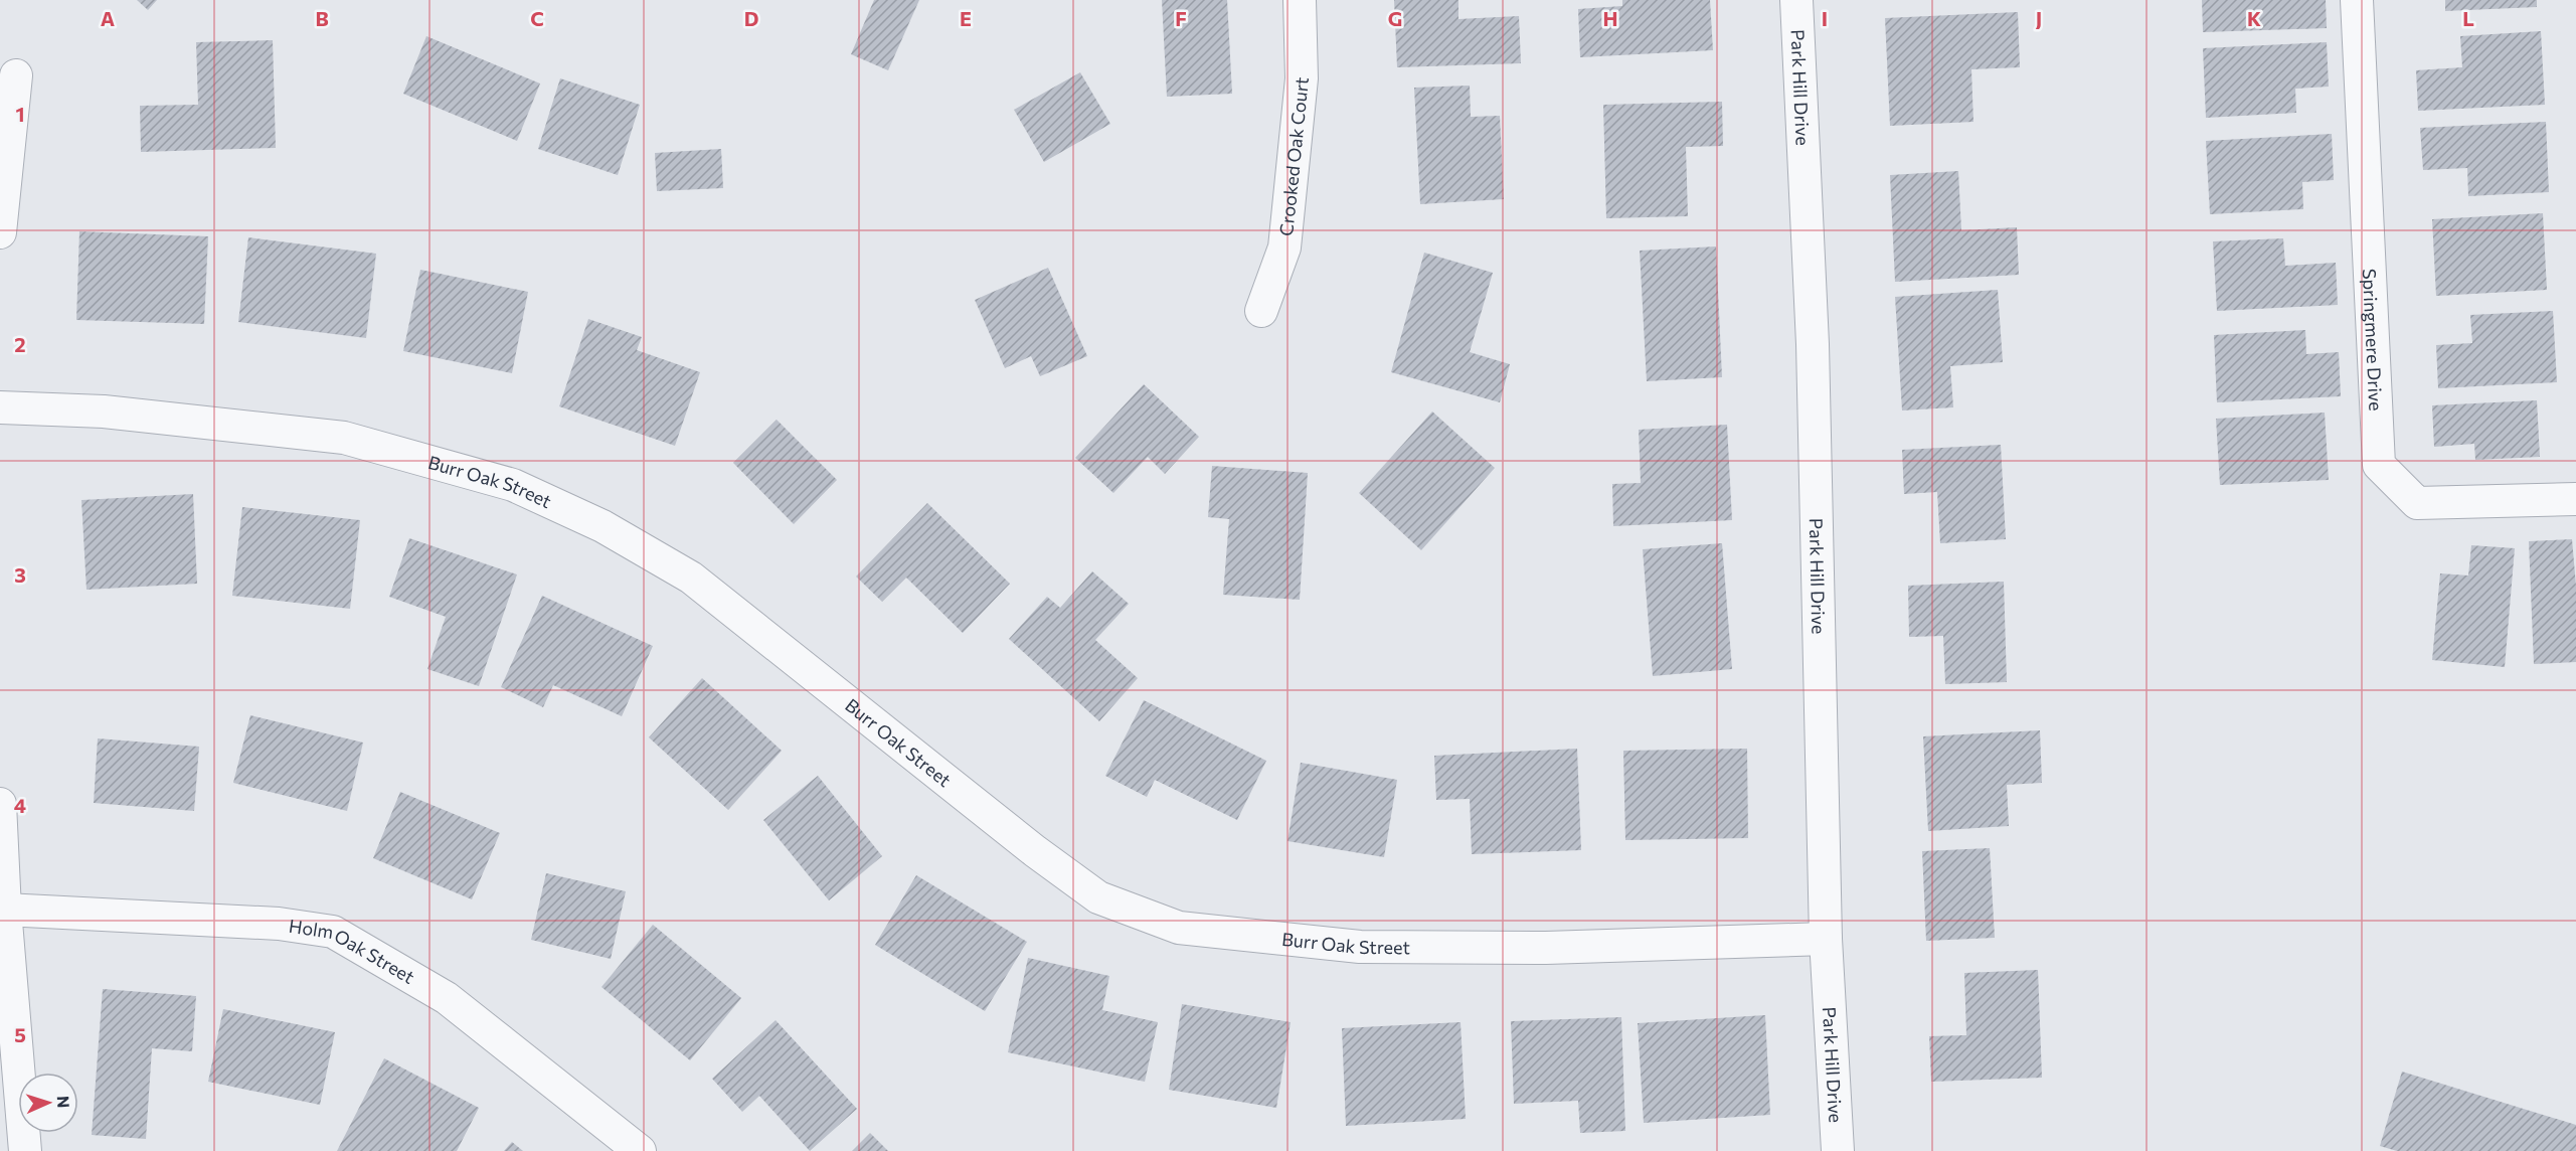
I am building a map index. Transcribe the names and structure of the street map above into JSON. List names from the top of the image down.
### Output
{
  "streets": {
    "street": [
      "Park Hill Drive",
      "Crooked Oak Court",
      "Springmere Drive",
      "Burr Oak Street",
      "Holm Oak Street"
    ]
  },
  "crossings": [
    ["Park Hill Drive", "Burr Oak Street"]
  ],
  "north": "right",
  "grid": {
    "columns": [
      "A",
      "B",
      "C",
      "D",
      "E",
      "F",
      "G",
      "H",
      "I",
      "J",
      "K",
      "L"
    ],
    "rows": [
      "1",
      "2",
      "3",
      "4",
      "5"
    ]
  }
}
